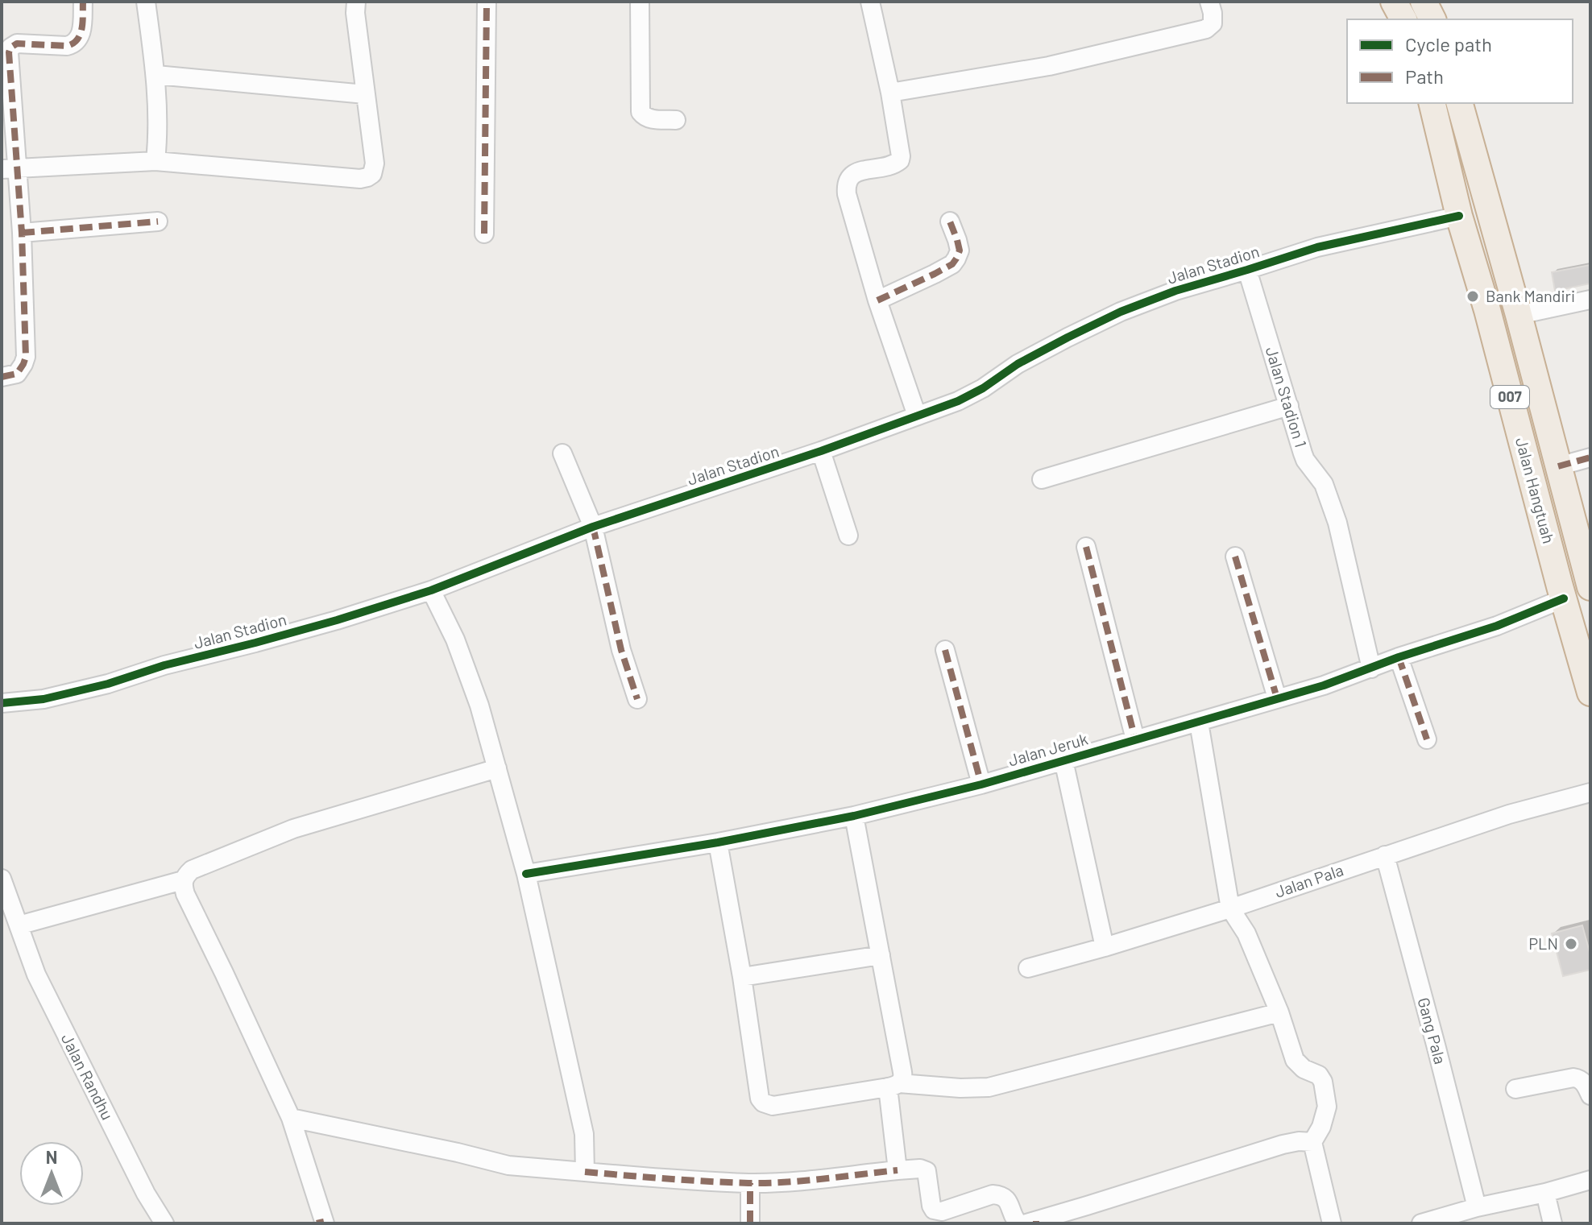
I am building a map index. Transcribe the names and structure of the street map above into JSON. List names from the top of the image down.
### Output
{
  "streets": {
    "highway": ["007", "Jalan Hangtuah"],
    "street": [
      "Jalan Stadion",
      "Jalan Stadion 1",
      "Jalan Jeruk",
      "Jalan Pala",
      "Gang Pala",
      "Jalan Randhu"
    ]
  },
  "crossings": [
    ["Jalan Stadion", "Jalan Stadion 1"],
    ["Jalan Stadion", "Jalan Hangtuah"],
    ["Jalan Stadion 1", "Jalan Jeruk"],
    ["Jalan Hangtuah", "Jalan Jeruk"],
    ["Jalan Pala", "Gang Pala"]
  ],
  "places": ["Bank Mandiri", "PLN"],
  "legend": ["Cycle path", "Path"],
  "north": "top"
}
